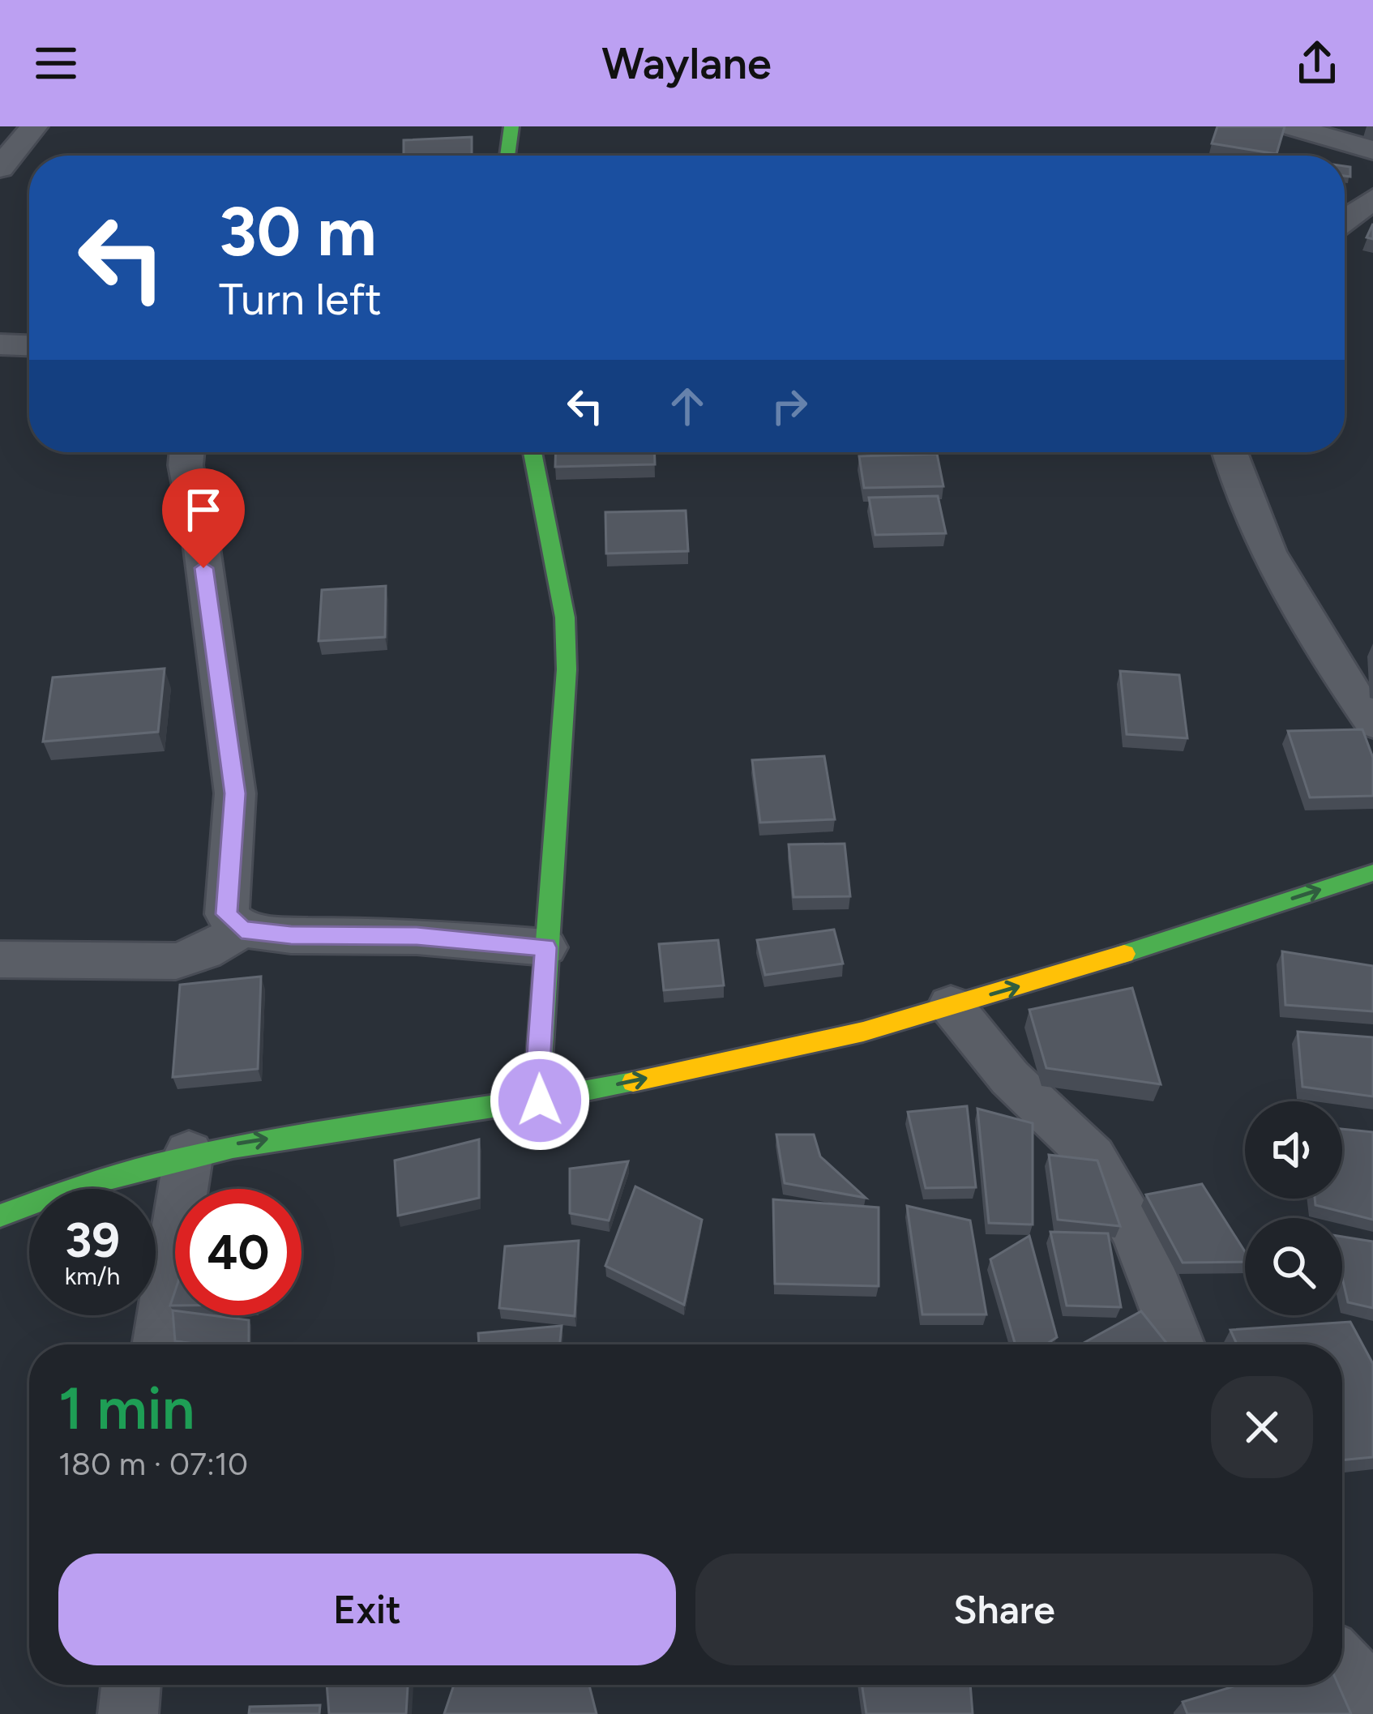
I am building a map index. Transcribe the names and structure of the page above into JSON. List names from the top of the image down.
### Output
{
  "page": {
    "header": "Waylane",
    "turn": ["30 m", "Turn left"],
    "speed": "39 km/h",
    "limit": "40",
    "heading": ["1 min", "180 m · 07:10"],
    "buttons": ["Exit", "Share"]
  }
}
